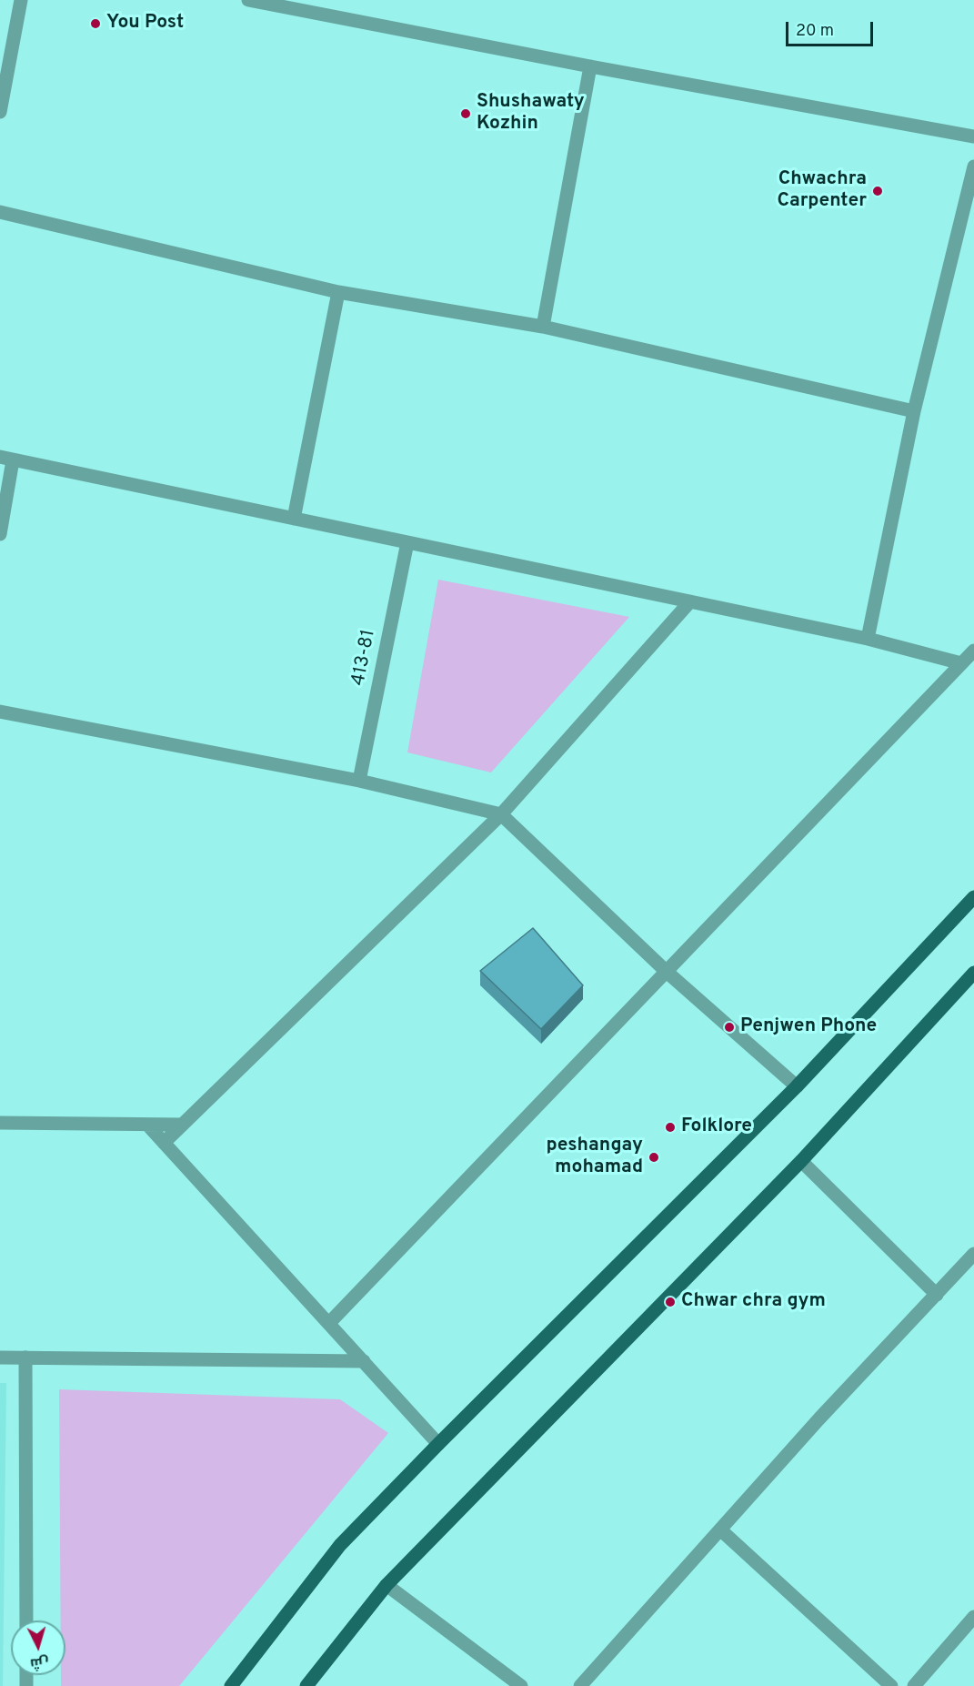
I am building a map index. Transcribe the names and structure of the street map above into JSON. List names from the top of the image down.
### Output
{
  "streets": {
    "street": ["413-81"]
  },
  "places": [
    "You Post",
    "Shushawaty Kozhin",
    "Chwachra Carpenter",
    "Penjwen Phone",
    "Folklore",
    "peshangay mohamad",
    "Chwar chra gym"
  ],
  "scale_bar": "20 m",
  "north": "bottom"
}
